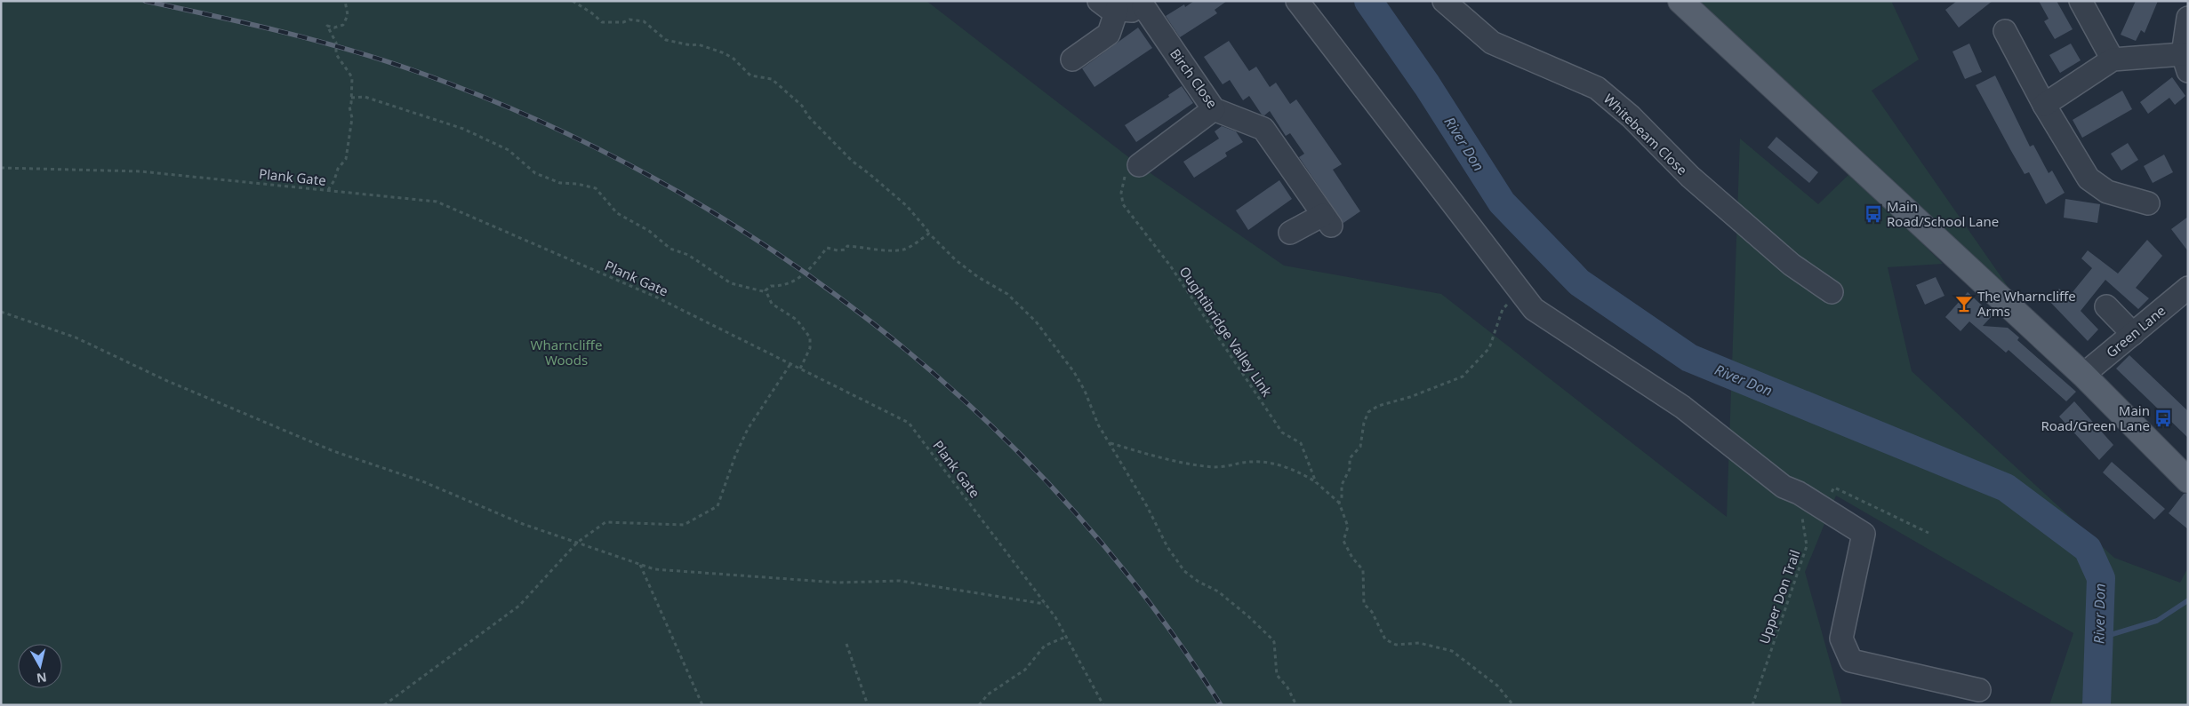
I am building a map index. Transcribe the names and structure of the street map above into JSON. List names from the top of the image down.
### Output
{
  "streets": {
    "street": ["Birch Close", "Whitebeam Close", "Green Lane"],
    "path": ["Plank Gate", "Oughtibridge Valley Link", "Upper Don Trail"]
  },
  "water": ["River Don"],
  "parks": ["Wharncliffe Woods"],
  "places": {
    "bus stop": ["Main Road/School Lane", "Main Road/Green Lane"],
    "bar": ["The Wharncliffe Arms"]
  },
  "north": "bottom"
}
